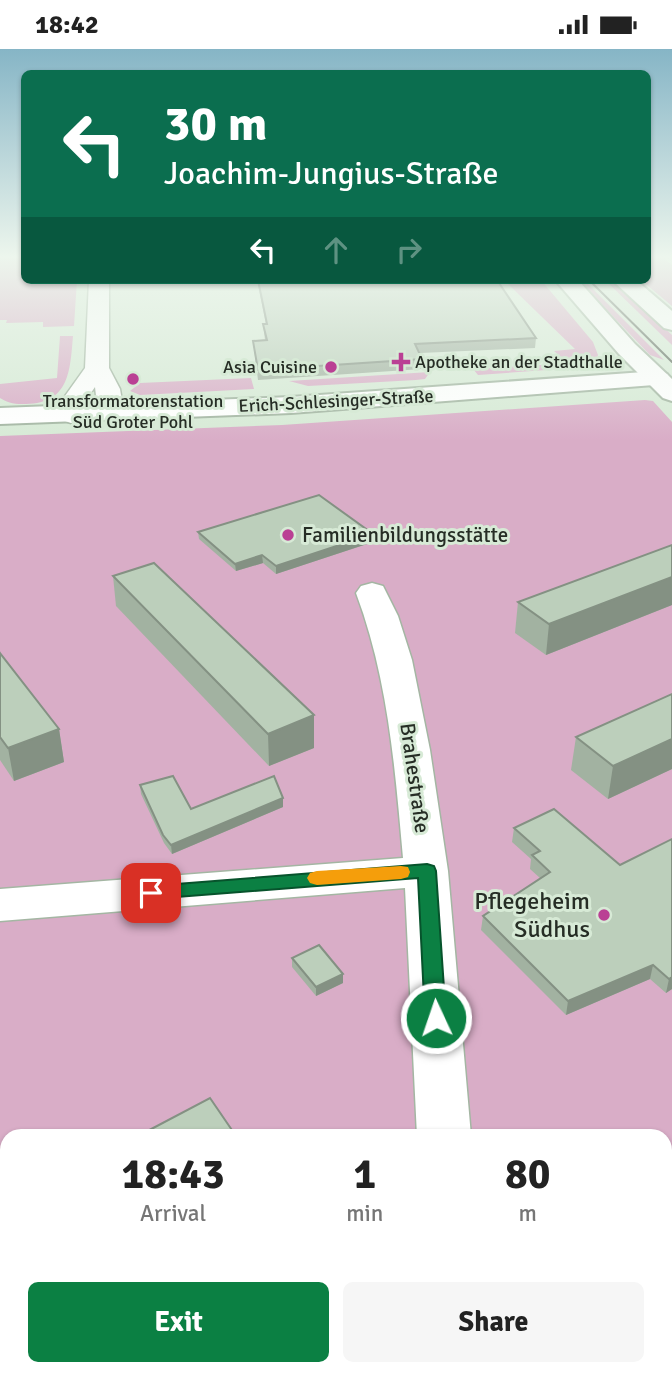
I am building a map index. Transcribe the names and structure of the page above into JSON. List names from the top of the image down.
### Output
{
  "streets": {
    "street": ["Erich-Schlesinger-Straße", "Brahestraße"]
  },
  "places": {
    "health": ["Apotheke an der Stadthalle"],
    "other": [
      "Asia Cuisine",
      "Transformatorenstation Süd Groter Pohl",
      "Familienbildungsstätte",
      "Pflegeheim Südhus"
    ]
  },
  "page": {
    "status": "18:42",
    "turn": ["30 m", "Joachim-Jungius-Straße"],
    "eta": [
      "18:43",
      "Arrival",
      "1",
      "min",
      "80",
      "m"
    ],
    "buttons": ["Exit", "Share"]
  }
}
